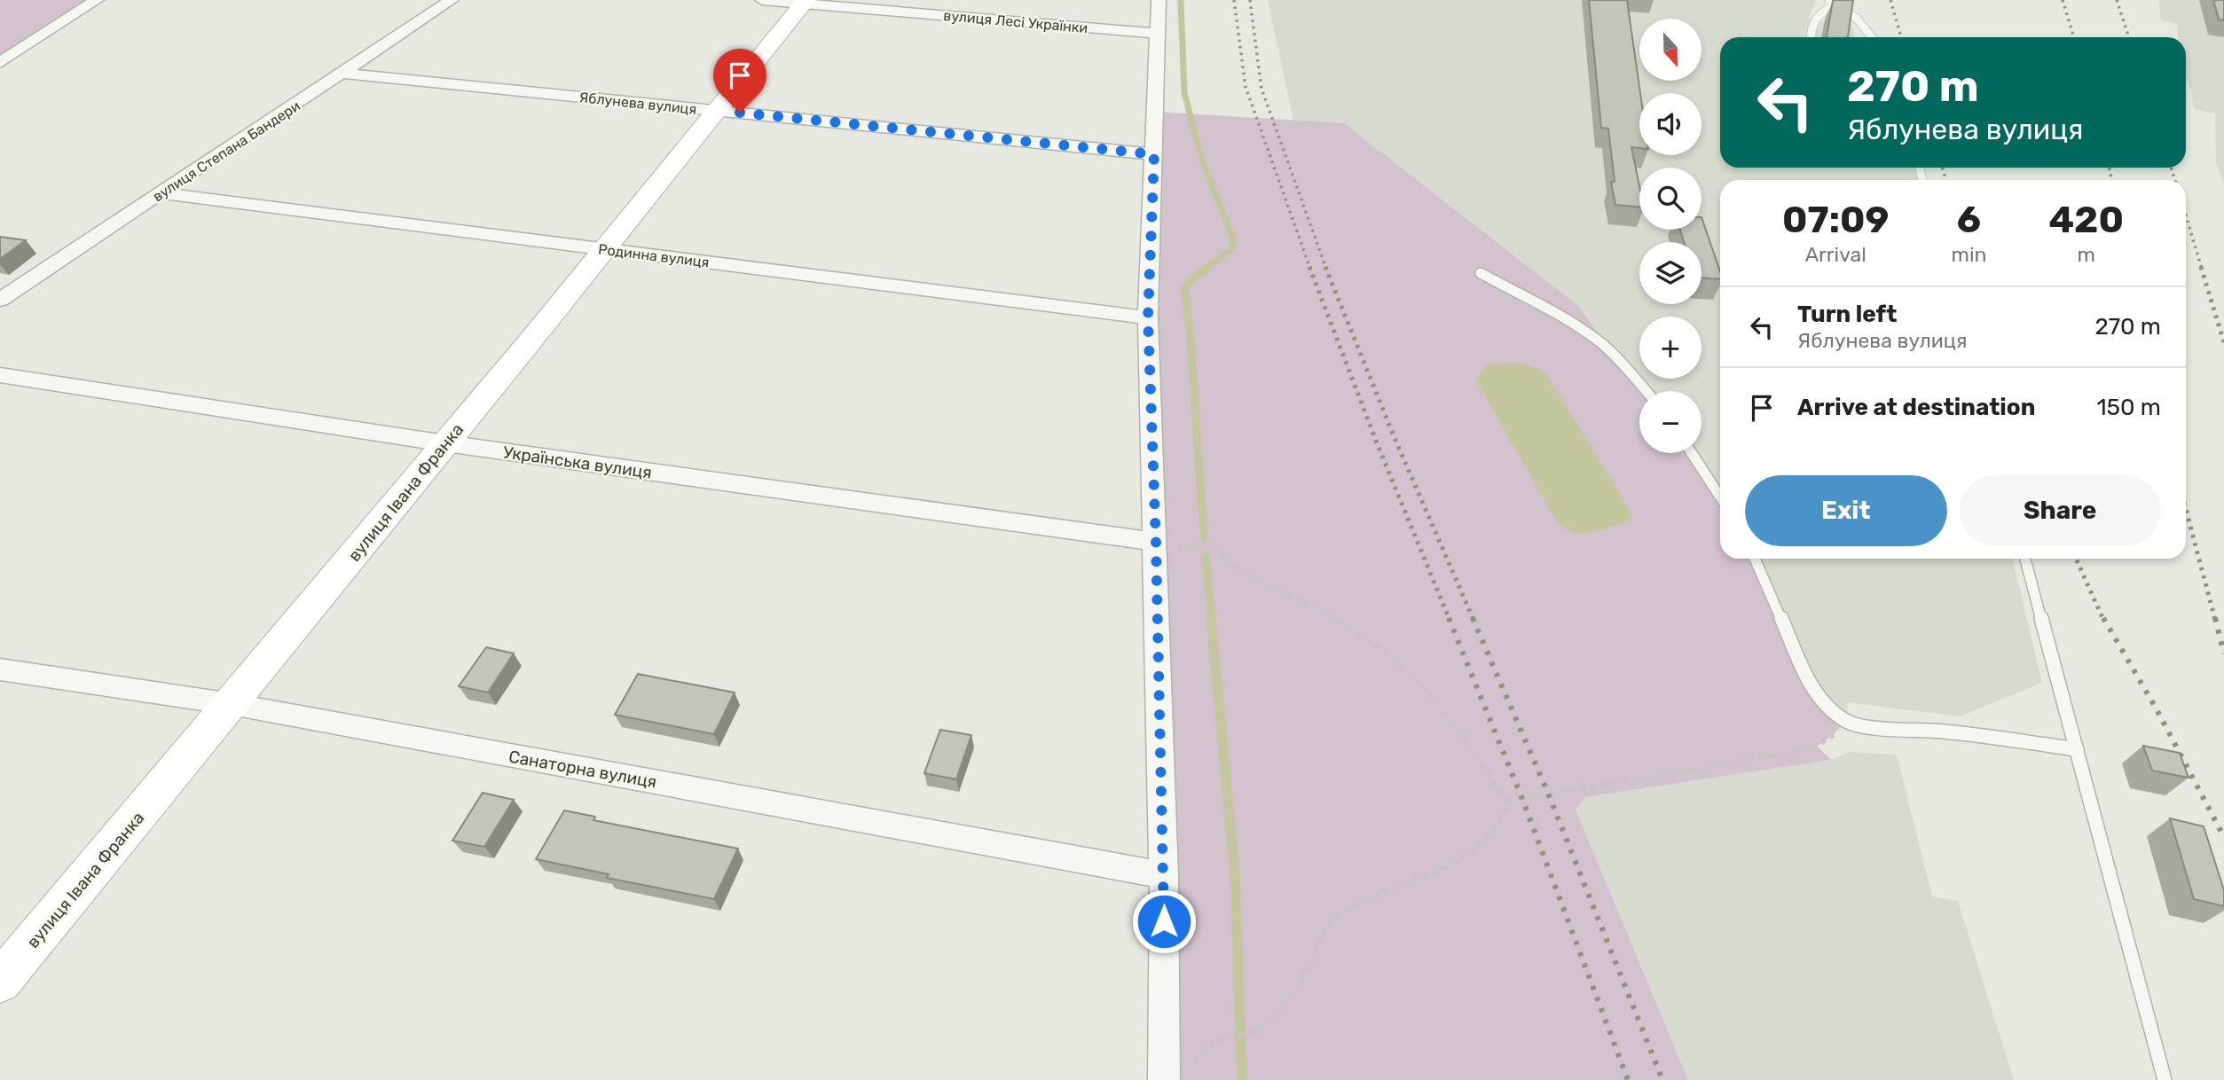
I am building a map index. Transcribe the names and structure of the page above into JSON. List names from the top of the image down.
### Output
{
  "streets": {
    "street": [
      "вулиця Лесі Українки",
      "Яблунева вулиця",
      "вулиця Степана Бандери",
      "Родинна вулиця",
      "Українська вулиця",
      "вулиця Івана Франка",
      "Санаторна вулиця"
    ]
  },
  "crossings": [
    ["вулиця Лесі Українки", "вулиця Івана Франка"],
    ["Яблунева вулиця", "вулиця Степана Бандери"],
    ["Яблунева вулиця", "вулиця Івана Франка"],
    ["вулиця Степана Бандери", "Родинна вулиця"],
    ["Родинна вулиця", "вулиця Івана Франка"],
    ["Українська вулиця", "вулиця Івана Франка"],
    ["вулиця Івана Франка", "Санаторна вулиця"]
  ],
  "north": "bottom",
  "page": {
    "map_buttons": ["+", "−"],
    "turn": ["270 m", "Яблунева вулиця"],
    "eta": [
      "07:09",
      "Arrival",
      "6",
      "min",
      "420",
      "m"
    ],
    "list": [
      {
        "name": "Turn left",
        "note": "Яблунева вулиця",
        "value": "270 m"
      },
      {
        "name": "Arrive at destination",
        "value": "150 m"
      }
    ],
    "buttons": ["Exit", "Share"]
  }
}
